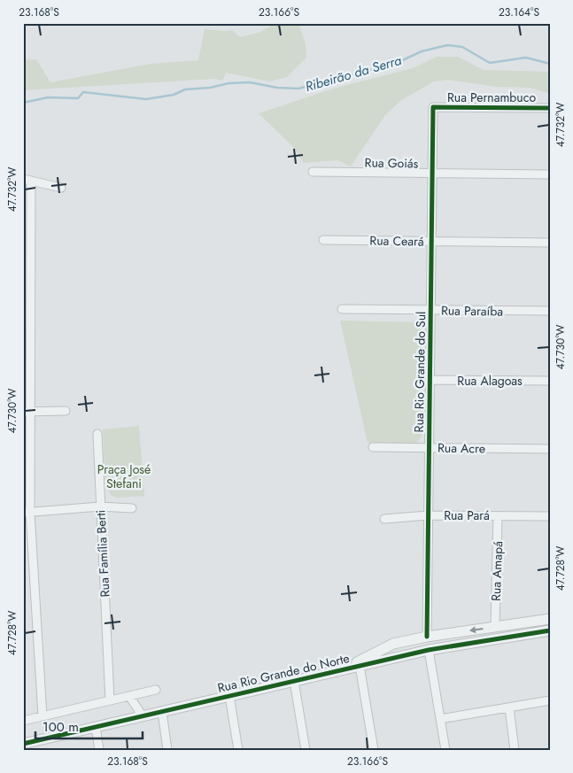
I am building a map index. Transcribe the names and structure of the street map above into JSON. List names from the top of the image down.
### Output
{
  "streets": {
    "street": [
      "Rua Pernambuco",
      "Rua Goiás",
      "Rua Ceará",
      "Rua Paraíba",
      "Rua Rio Grande do Sul",
      "Rua Alagoas",
      "Rua Acre",
      "Rua Pará",
      "Rua Família Berti",
      "Rua Amapá",
      "Rua Rio Grande do Norte"
    ]
  },
  "crossings": [
    ["Rua Pernambuco", "Rua Rio Grande do Sul"],
    ["Rua Goiás", "Rua Rio Grande do Sul"],
    ["Rua Ceará", "Rua Rio Grande do Sul"],
    ["Rua Paraíba", "Rua Rio Grande do Sul"],
    ["Rua Rio Grande do Sul", "Rua Alagoas"],
    ["Rua Rio Grande do Sul", "Rua Acre"],
    ["Rua Rio Grande do Sul", "Rua Pará"],
    ["Rua Rio Grande do Sul", "Rua Rio Grande do Norte"],
    ["Rua Pará", "Rua Amapá"],
    ["Rua Amapá", "Rua Rio Grande do Norte"]
  ],
  "water": ["Ribeirão da Serra"],
  "parks": ["Praça José Stefani"],
  "scale_bar": "100 m",
  "coordinates": [
    "23.168°S",
    "23.166°S",
    "23.164°S",
    "47.732°W",
    "47.730°W",
    "47.728°W"
  ]
}
